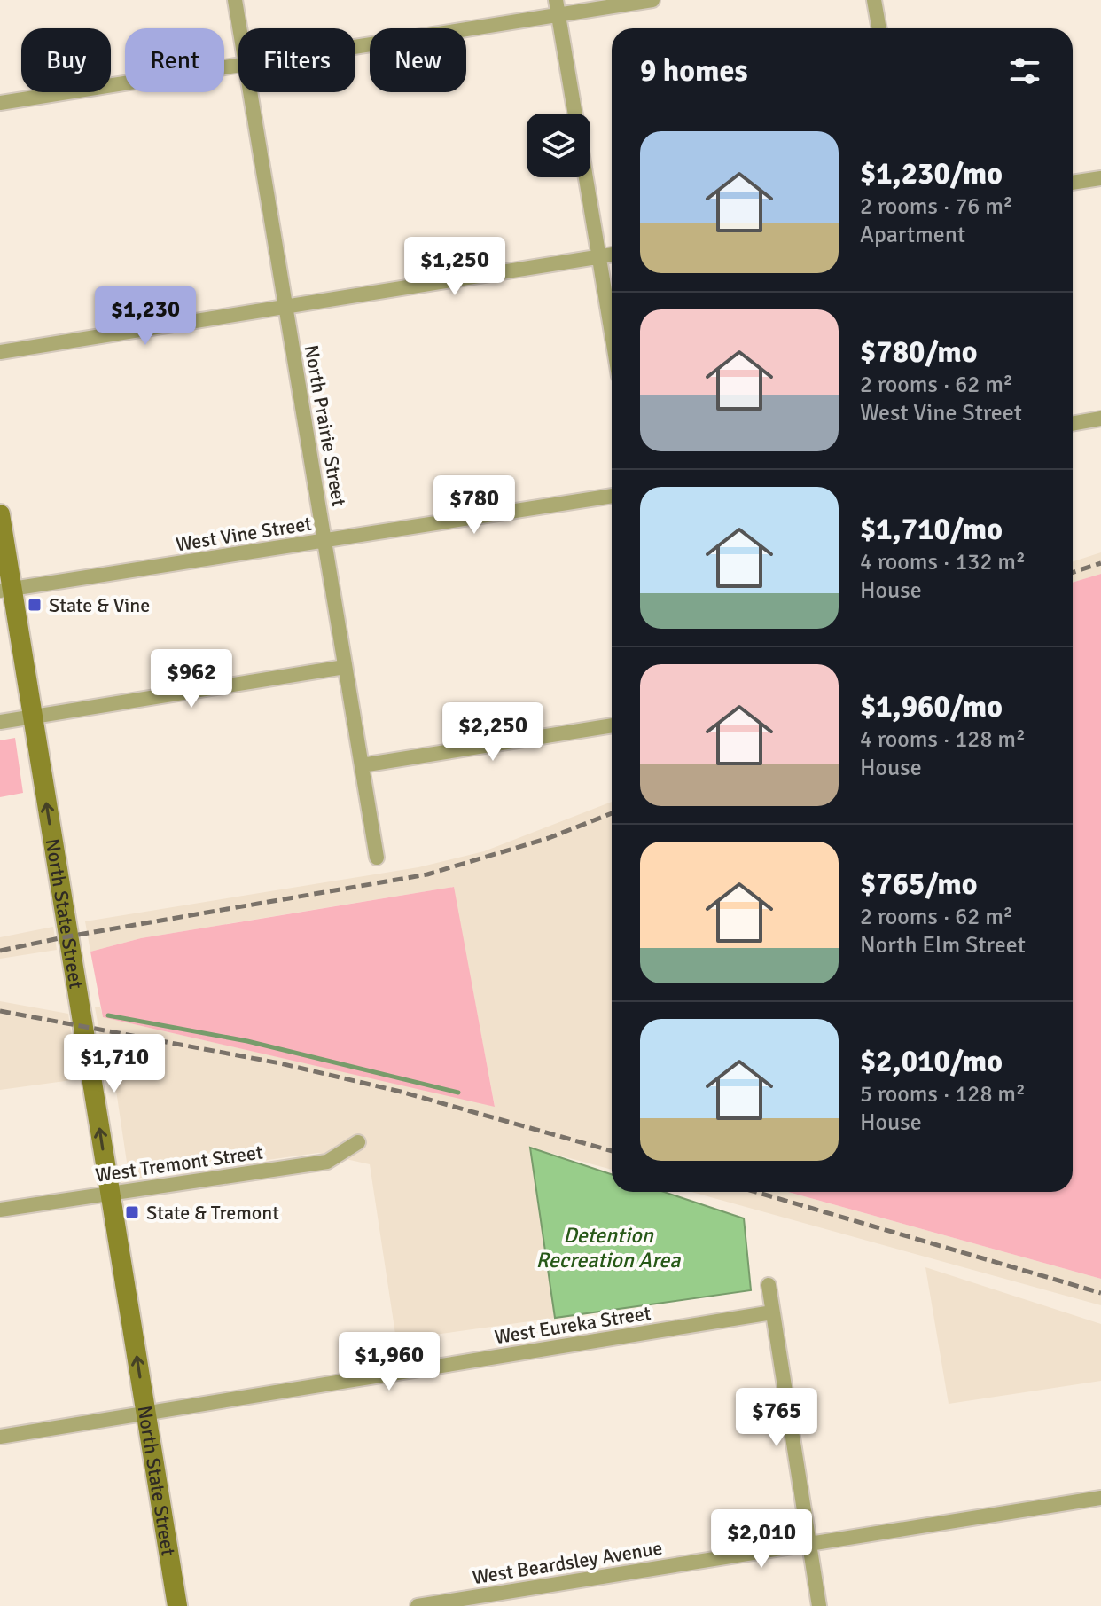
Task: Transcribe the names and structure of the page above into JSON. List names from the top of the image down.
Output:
{
  "streets": {
    "main road": ["North State Street"],
    "street": [
      "North Prairie Street",
      "West Vine Street",
      "West Tremont Street",
      "West Eureka Street",
      "West Beardsley Avenue"
    ]
  },
  "crossings": [
    ["North Prairie Street", "West Vine Street"],
    ["West Vine Street", "North State Street"],
    ["North State Street", "West Tremont Street"],
    ["North State Street", "West Eureka Street"]
  ],
  "one_way": ["North State Street"],
  "water": ["Detention Recreation Area"],
  "places": {
    "transit": ["State & Vine", "State & Tremont"]
  },
  "page": {
    "chip": [
      "Buy",
      "Rent",
      "Filters",
      "New"
    ],
    "heading": "9 homes",
    "list": [
      {
        "name": "$1,230/mo",
        "note": "2 rooms · 76 m² · Apartment"
      },
      {
        "name": "$780/mo",
        "note": "2 rooms · 62 m² · West Vine Street"
      },
      {
        "name": "$1,710/mo",
        "note": "4 rooms · 132 m² · House"
      },
      {
        "name": "$1,960/mo",
        "note": "4 rooms · 128 m² · House"
      },
      {
        "name": "$765/mo",
        "note": "2 rooms · 62 m² · North Elm Street"
      },
      {
        "name": "$2,010/mo",
        "note": "5 rooms · 128 m² · House"
      }
    ],
    "price": [
      "$1,250",
      "$1,230",
      "$780",
      "$962",
      "$2,250",
      "$1,710",
      "$1,960",
      "$765",
      "$2,010"
    ]
  }
}
